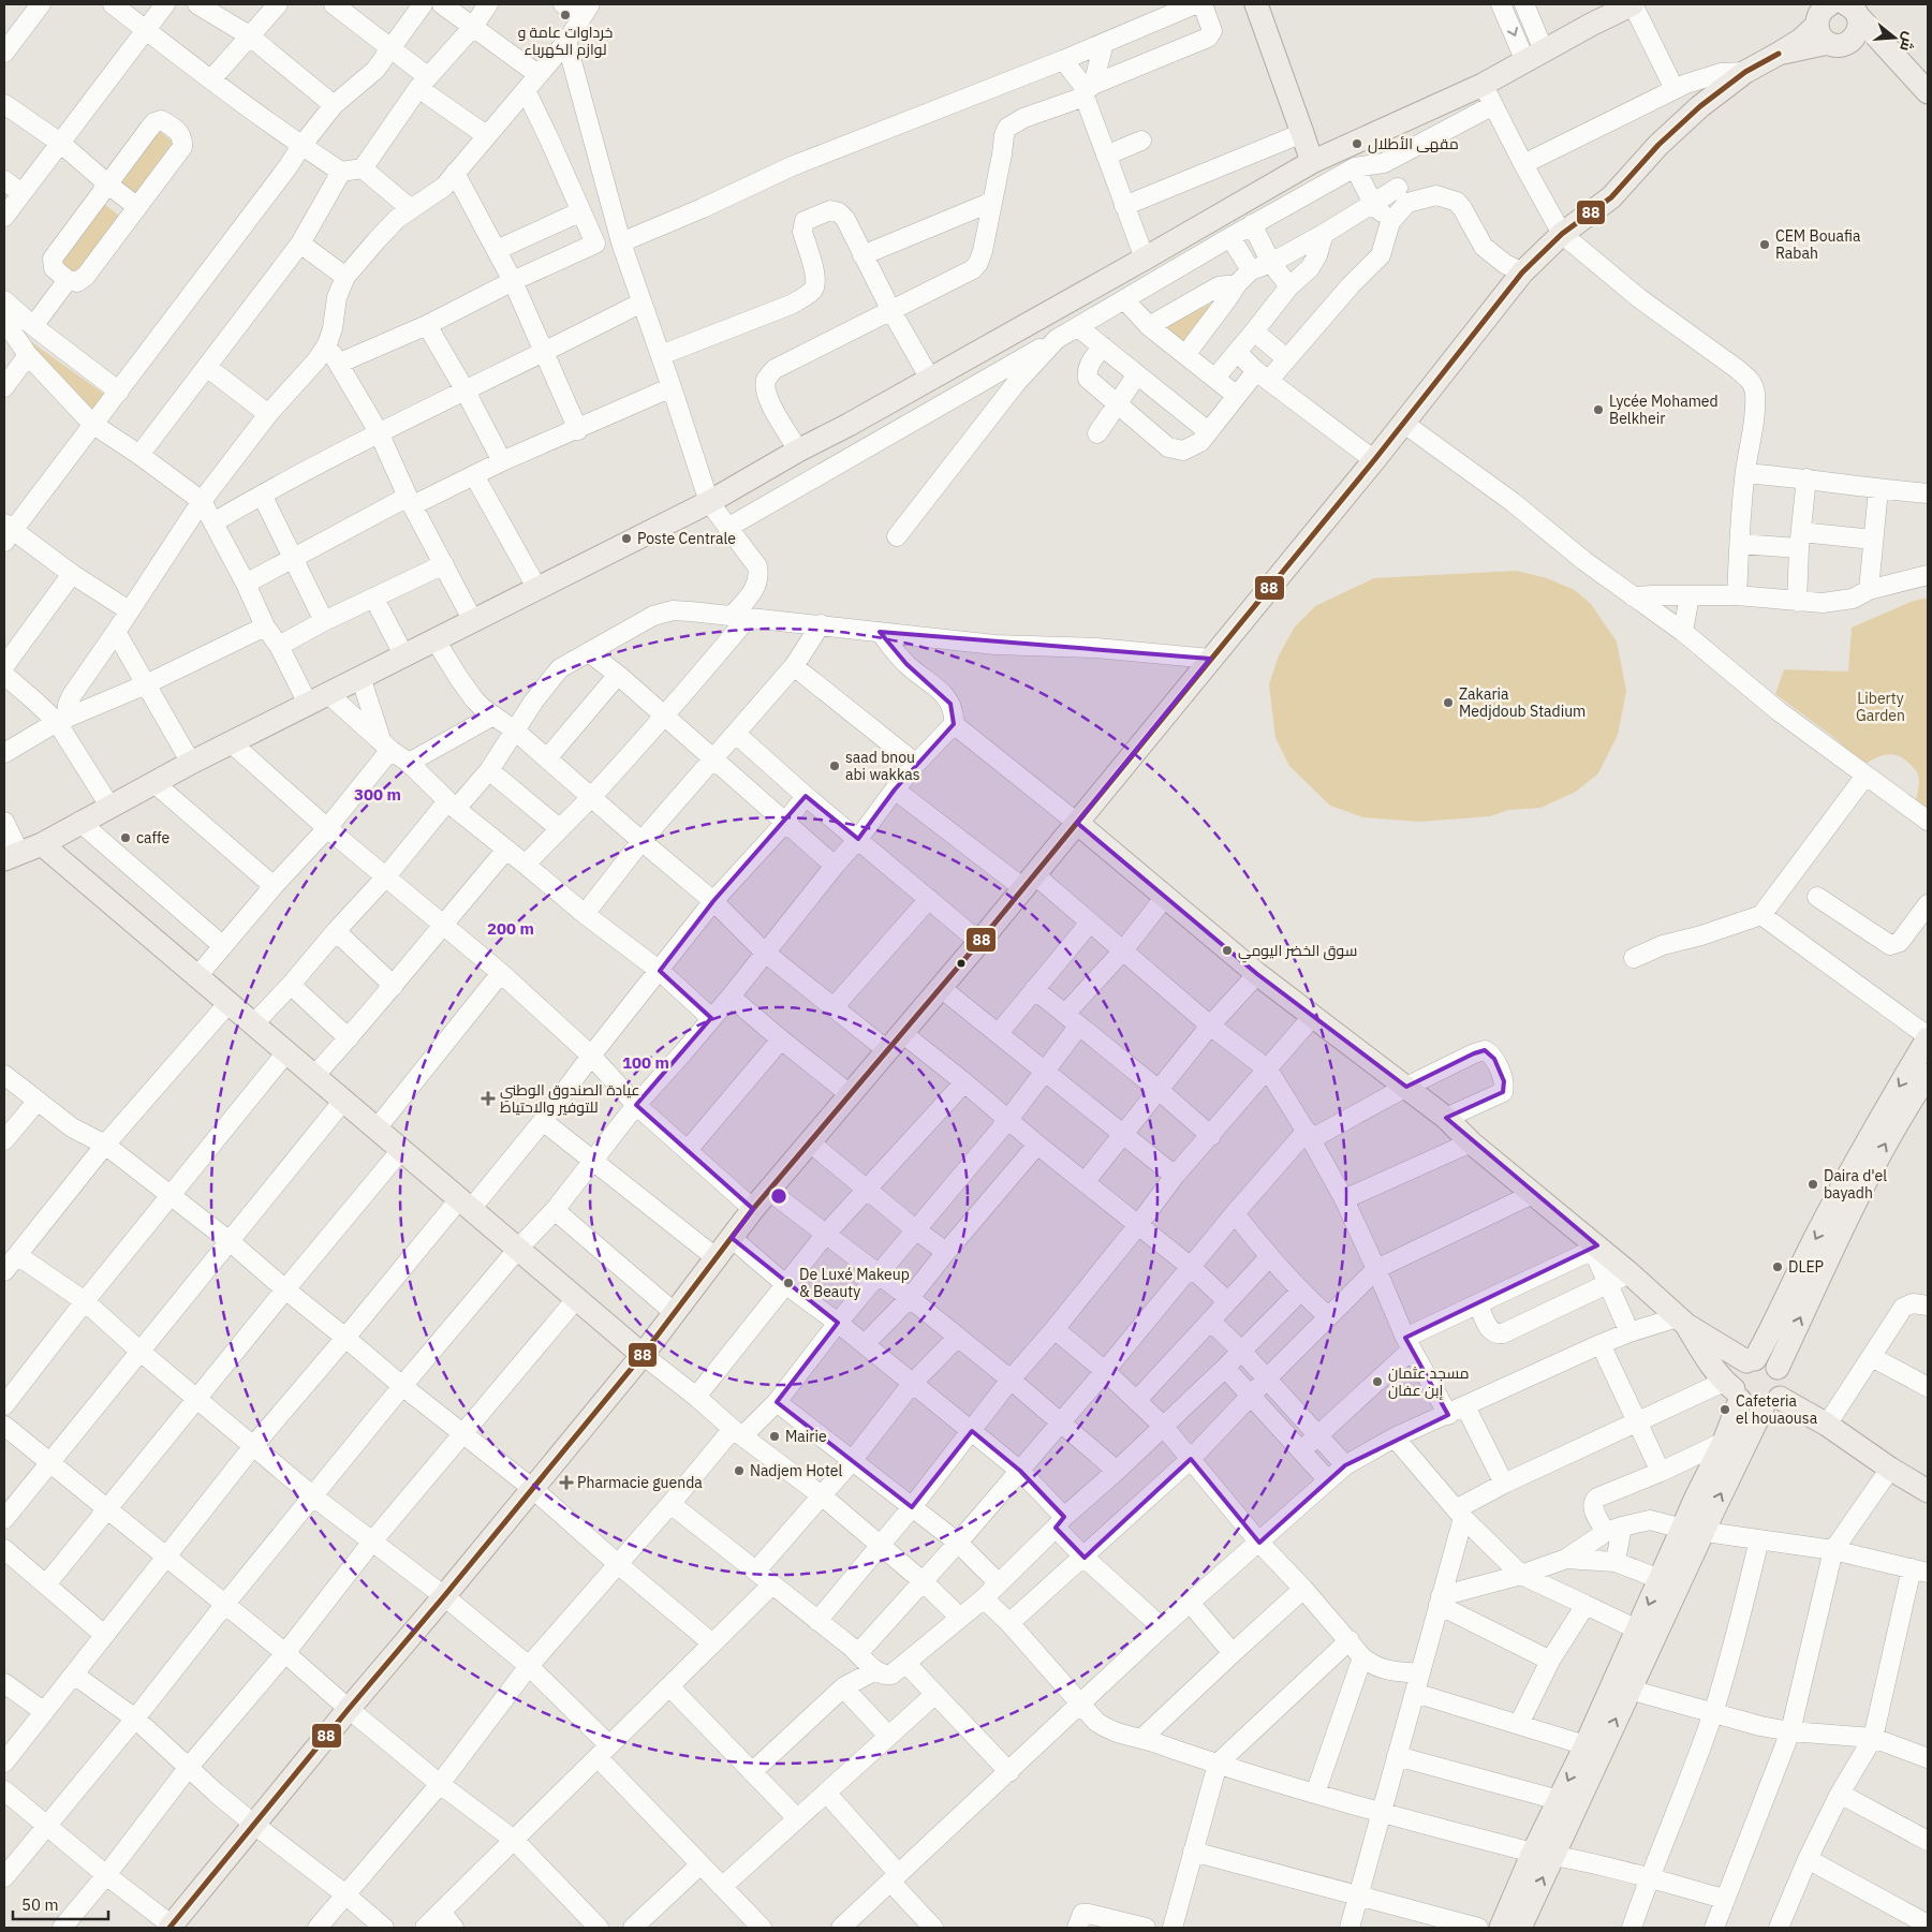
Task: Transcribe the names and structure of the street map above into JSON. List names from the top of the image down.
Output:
{
  "parks": ["Liberty Garden"],
  "places": {
    "other": [
      "خرداوات عامة و لوازم الكهرباء",
      "مقهى الأطلال",
      "CEM Bouafia Rabah",
      "Lycée Mohamed Belkheir",
      "Poste Centrale",
      "Zakaria Medjdoub Stadium",
      "saad bnou abi wakkas",
      "caffe",
      "سوق الخضر اليومي",
      "Daira d'el bayadh",
      "DLEP",
      "De Luxé Makeup & Beauty",
      "مسجد عثمان إبن عفان",
      "Cafeteria el houaousa",
      "Mairie",
      "Nadjem Hotel"
    ],
    "health": ["عيادة الصندوق الوطني للتوفير والاحتياط", "Pharmacie guenda"]
  },
  "lines": ["transit line 88"],
  "scale_bar": "50 m",
  "north": "right",
  "rings": ["300 m", "200 m", "100 m"]
}
